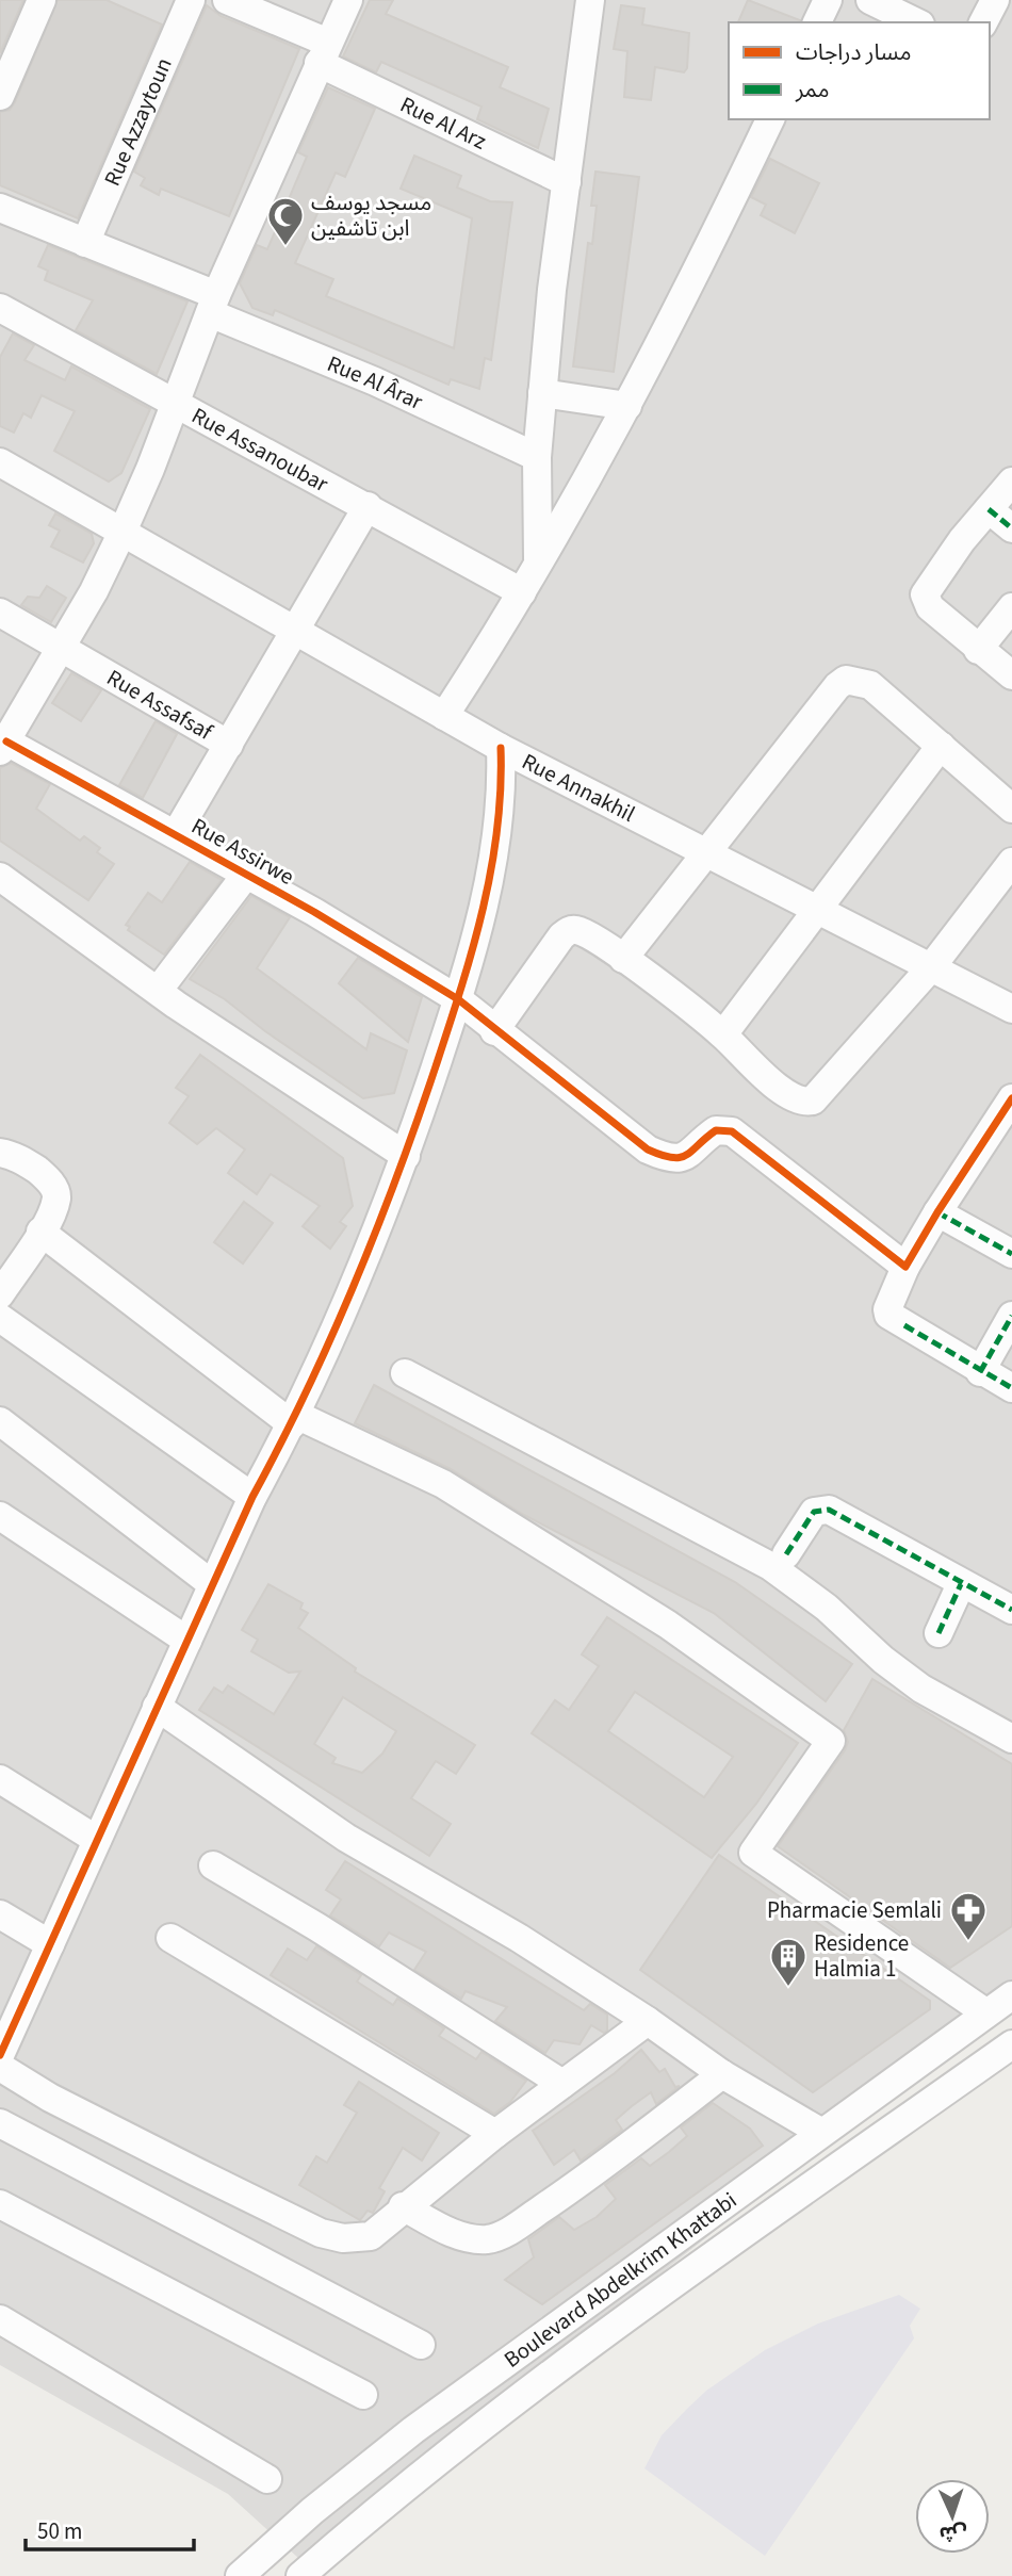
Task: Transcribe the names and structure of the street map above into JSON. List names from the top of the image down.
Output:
{
  "streets": {
    "street": [
      "Rue Azzaytoun",
      "Rue Al Arz",
      "Rue Al Ârar",
      "Rue Assanoubar",
      "Rue Assafsaf",
      "Rue Annakhil",
      "Rue Assirwe",
      "Boulevard Abdelkrim Khattabi"
    ]
  },
  "crossings": [
    ["Rue Azzaytoun", "Rue Al Ârar"],
    ["Rue Assafsaf", "Rue Assirwe"]
  ],
  "places": {
    "mosque": ["مسجد يوسف ابن تاشفين"],
    "pharmacy": ["Pharmacie Semlali"],
    "building": ["Residence Halmia 1"]
  },
  "legend": ["مسار دراجات", "ممر"],
  "scale_bar": "50 m",
  "north": "bottom"
}
